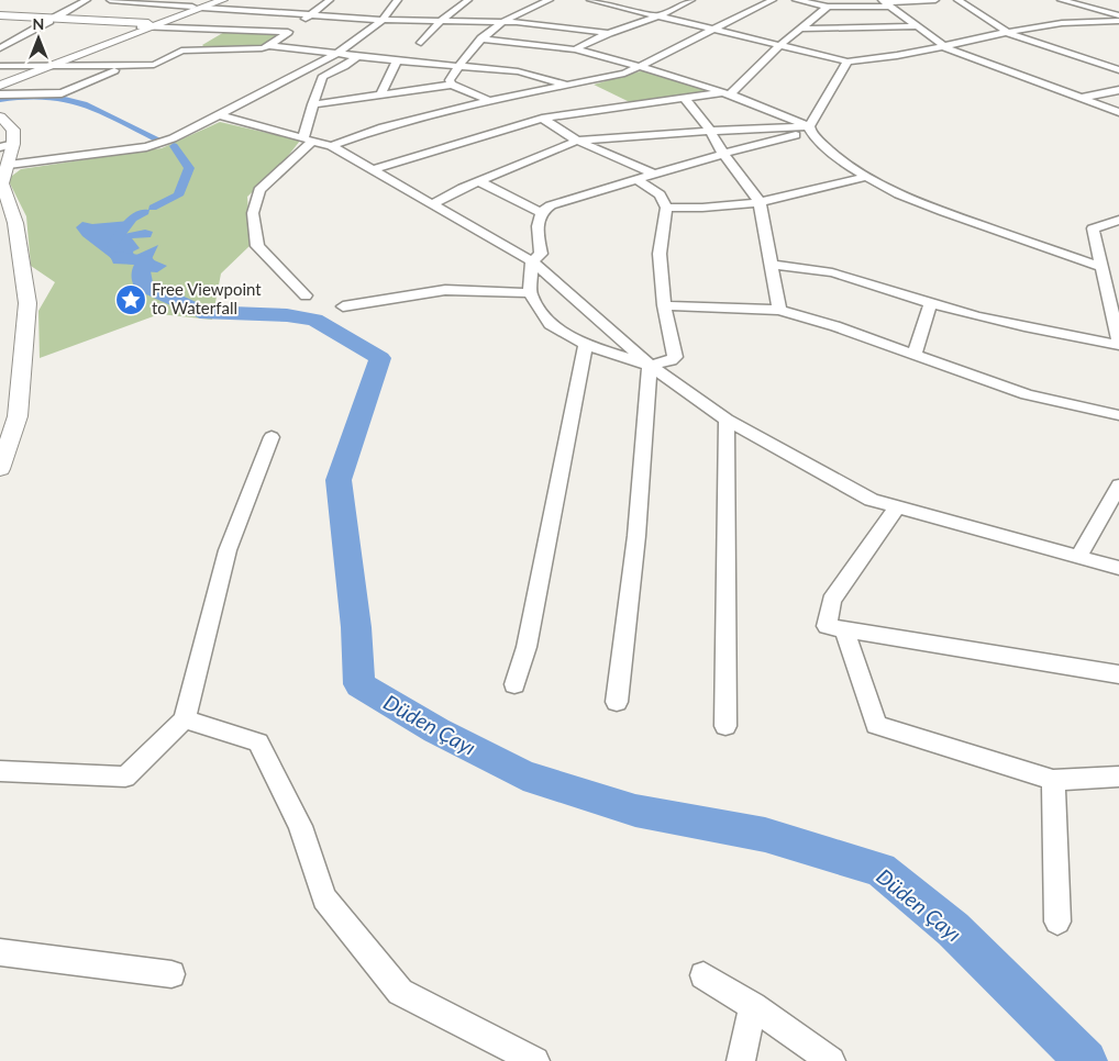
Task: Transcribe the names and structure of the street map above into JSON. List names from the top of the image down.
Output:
{
  "water": ["Düden Çayı"],
  "places": {
    "place": ["Free Viewpoint to Waterfall"]
  },
  "north": "top"
}
